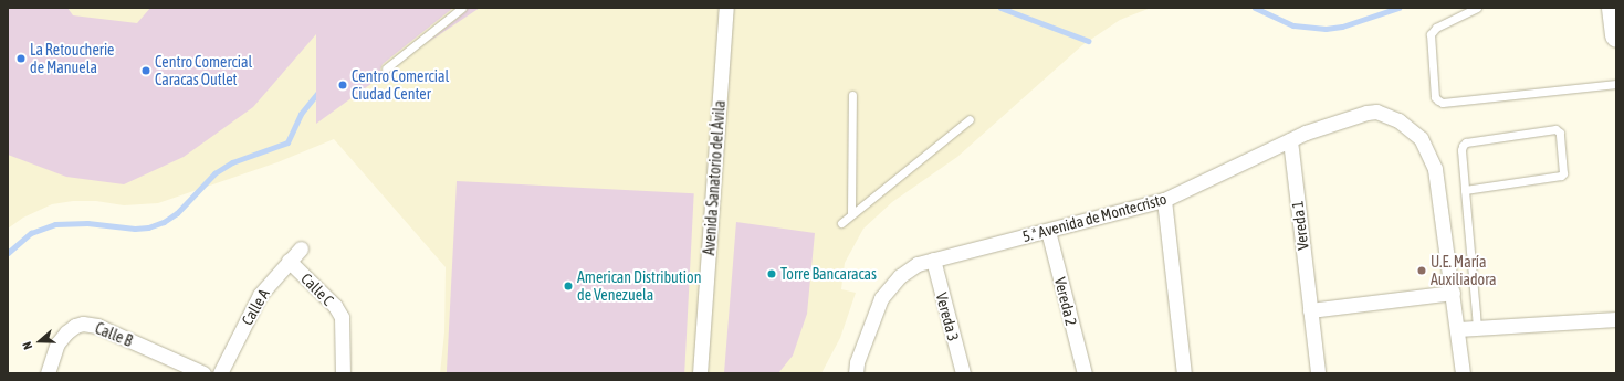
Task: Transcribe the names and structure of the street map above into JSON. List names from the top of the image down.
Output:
{
  "streets": {
    "street": [
      "Avenida Sanatorio del Ávila",
      "5.ª Avenida de Montecristo",
      "Vereda 1",
      "Calle C",
      "Vereda 2",
      "Calle A",
      "Vereda 3",
      "Calle B"
    ]
  },
  "crossings": [
    ["5.ª Avenida de Montecristo", "Vereda 1"],
    ["5.ª Avenida de Montecristo", "Vereda 2"],
    ["5.ª Avenida de Montecristo", "Vereda 3"],
    ["Calle C", "Calle A"]
  ],
  "places": [
    "La Retoucherie de Manuela",
    "Centro Comercial Caracas Outlet",
    "Centro Comercial Ciudad Center",
    "U.E. María Auxiliadora",
    "Torre Bancaracas",
    "American Distribution de Venezuela"
  ],
  "north": "left"
}
